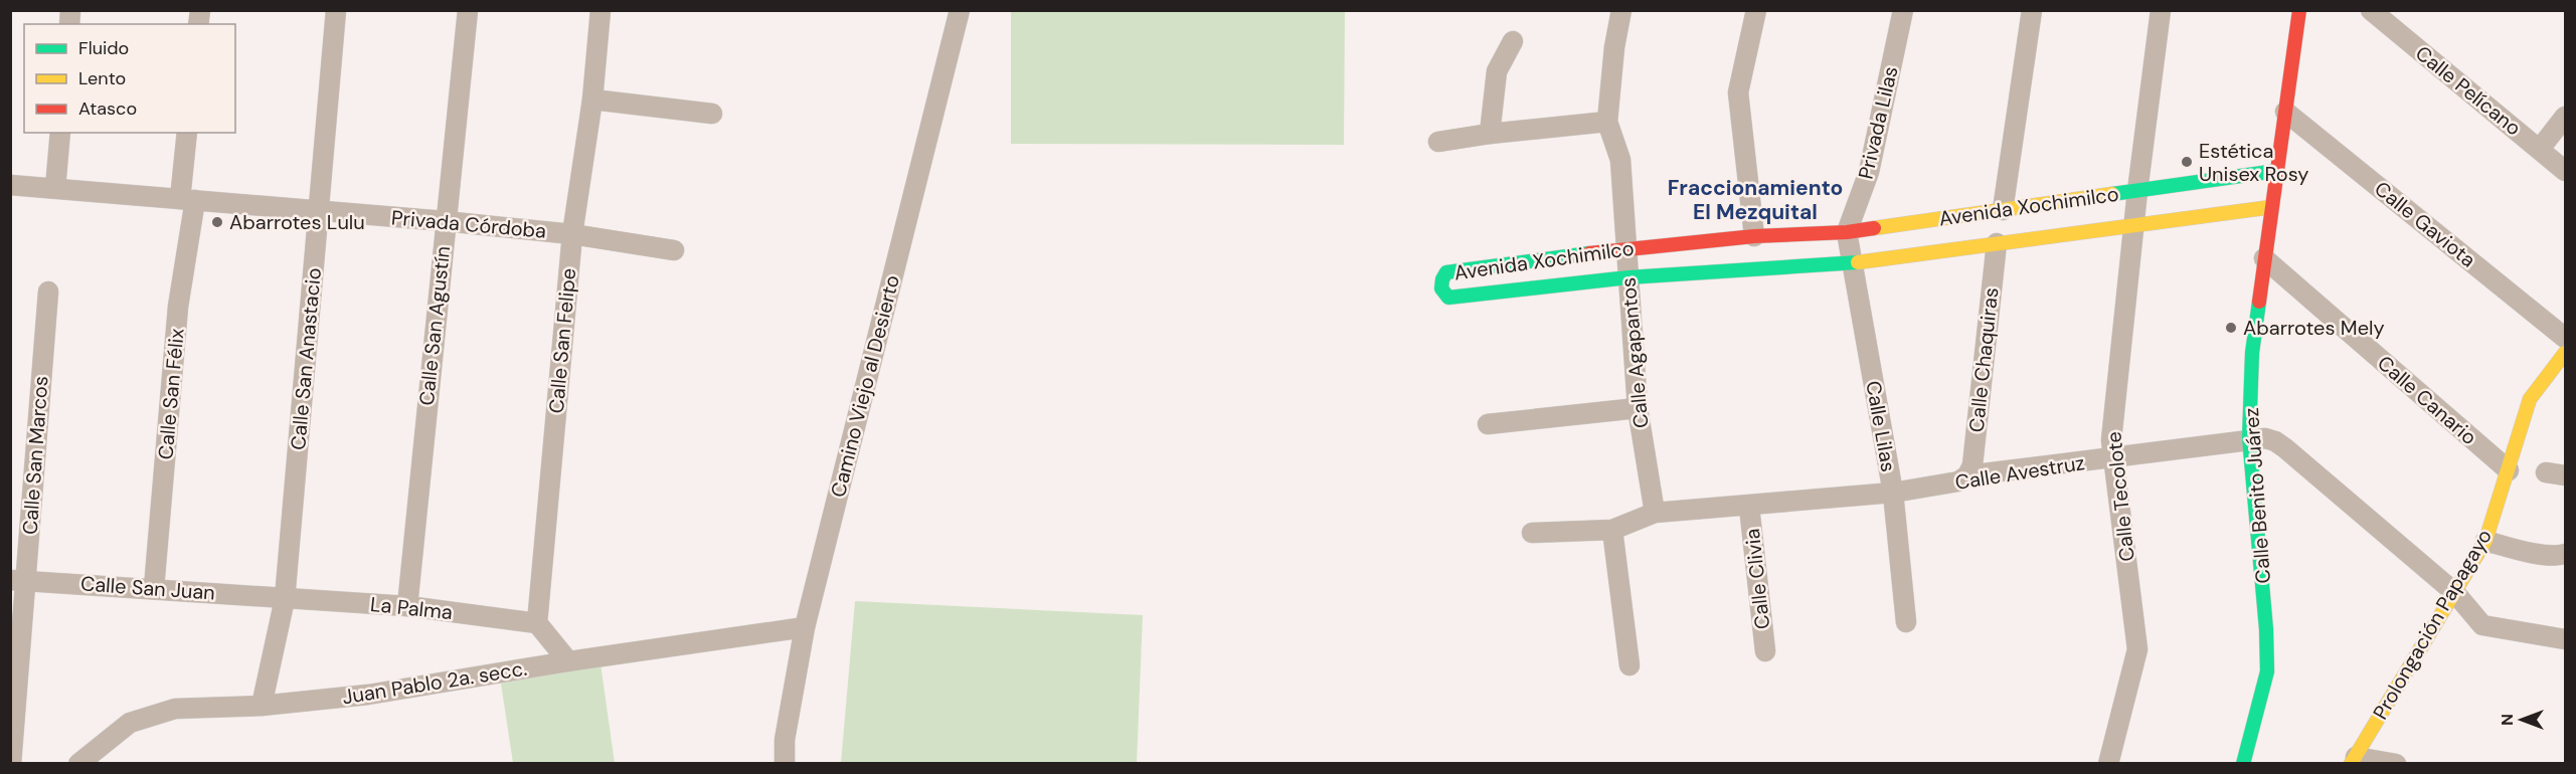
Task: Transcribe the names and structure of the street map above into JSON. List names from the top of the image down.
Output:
{
  "streets": {
    "street": [
      "Calle Pelícano",
      "Privada Lilas",
      "Avenida Xochimilco",
      "Privada Córdoba",
      "Calle Gaviota",
      "Calle San Agustín",
      "Calle San Felipe",
      "Calle Agapantos",
      "Calle San Anastacio",
      "Calle Chaquiras",
      "Camino Viejo al Desierto",
      "Calle San Félix",
      "Calle Canario",
      "Calle Lilas",
      "Calle San Marcos",
      "Calle Avestruz",
      "Calle Benito Juárez",
      "Calle Tecolote",
      "Calle Clivia",
      "Calle San Juan",
      "La Palma",
      "Prolongación Papagayo",
      "Juan Pablo 2a. secc."
    ]
  },
  "crossings": [
    ["Privada Lilas", "Avenida Xochimilco"],
    ["Privada Lilas", "Calle Lilas"],
    ["Avenida Xochimilco", "Calle Agapantos"],
    ["Avenida Xochimilco", "Calle Chaquiras"],
    ["Avenida Xochimilco", "Calle Lilas"],
    ["Avenida Xochimilco", "Calle Benito Juárez"],
    ["Avenida Xochimilco", "Calle Tecolote"],
    ["Privada Córdoba", "Calle San Agustín"],
    ["Privada Córdoba", "Calle San Felipe"],
    ["Privada Córdoba", "Calle San Anastacio"],
    ["Privada Córdoba", "Calle San Félix"],
    ["Calle Gaviota", "Calle Benito Juárez"],
    ["Calle San Agustín", "La Palma"],
    ["Calle San Felipe", "La Palma"],
    ["Calle Agapantos", "Calle Avestruz"],
    ["Calle San Anastacio", "Calle San Juan"],
    ["Calle San Anastacio", "La Palma"],
    ["Calle San Anastacio", "Juan Pablo 2a. secc."],
    ["Calle Chaquiras", "Calle Avestruz"],
    ["Camino Viejo al Desierto", "Juan Pablo 2a. secc."],
    ["Calle San Félix", "Calle San Juan"],
    ["Calle Canario", "Calle Benito Juárez"],
    ["Calle Canario", "Prolongación Papagayo"],
    ["Calle Lilas", "Calle Avestruz"],
    ["Calle San Marcos", "Calle San Juan"],
    ["Calle Avestruz", "Calle Benito Juárez"],
    ["Calle Avestruz", "Calle Tecolote"],
    ["Calle Avestruz", "Calle Clivia"],
    ["Calle Avestruz", "Prolongación Papagayo"],
    ["Calle San Juan", "La Palma"]
  ],
  "districts": ["Fraccionamiento El Mezquital"],
  "places": ["Estética Unisex Rosy", "Abarrotes Lulu", "Abarrotes Mely"],
  "legend": ["Fluido", "Lento", "Atasco"],
  "north": "left"
}
